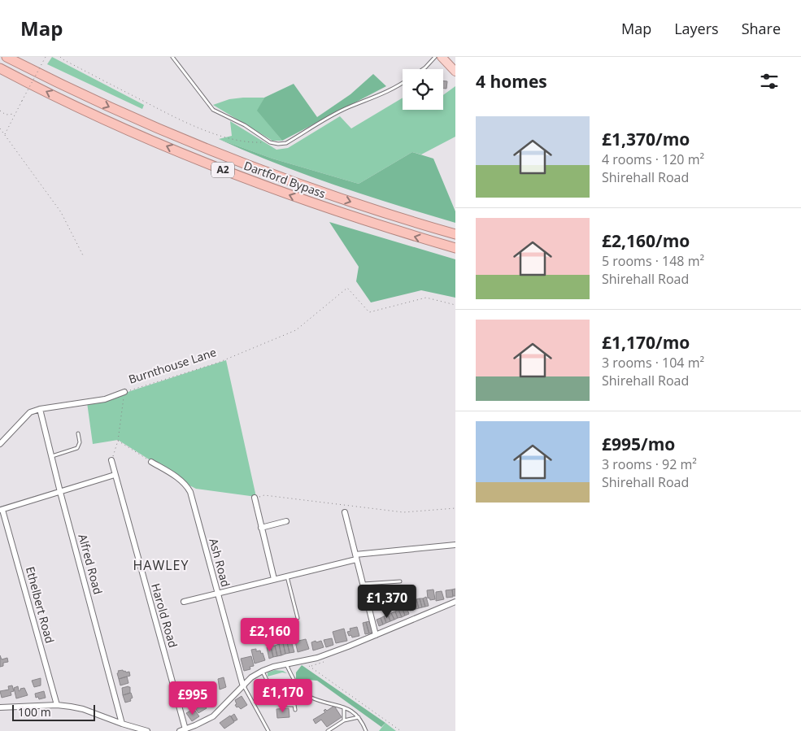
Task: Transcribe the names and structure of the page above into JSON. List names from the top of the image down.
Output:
{
  "streets": {
    "highway": ["A2", "Dartford Bypass"],
    "street": [
      "Burnthouse Lane",
      "Ash Road",
      "Alfred Road",
      "Ethelbert Road",
      "Harold Road"
    ]
  },
  "crossings": [
    ["Burnthouse Lane", "Alfred Road"]
  ],
  "districts": ["HAWLEY"],
  "scale_bar": "100 m",
  "page": {
    "header": "Map",
    "nav": ["Map", "Layers", "Share"],
    "heading": "4 homes",
    "list": [
      {
        "name": "£1,370/mo",
        "note": "4 rooms · 120 m² · Shirehall Road"
      },
      {
        "name": "£2,160/mo",
        "note": "5 rooms · 148 m² · Shirehall Road"
      },
      {
        "name": "£1,170/mo",
        "note": "3 rooms · 104 m² · Shirehall Road"
      },
      {
        "name": "£995/mo",
        "note": "3 rooms · 92 m² · Shirehall Road"
      }
    ],
    "price": [
      "£1,370",
      "£2,160",
      "£1,170",
      "£995"
    ],
    "scale": "100 m"
  }
}
